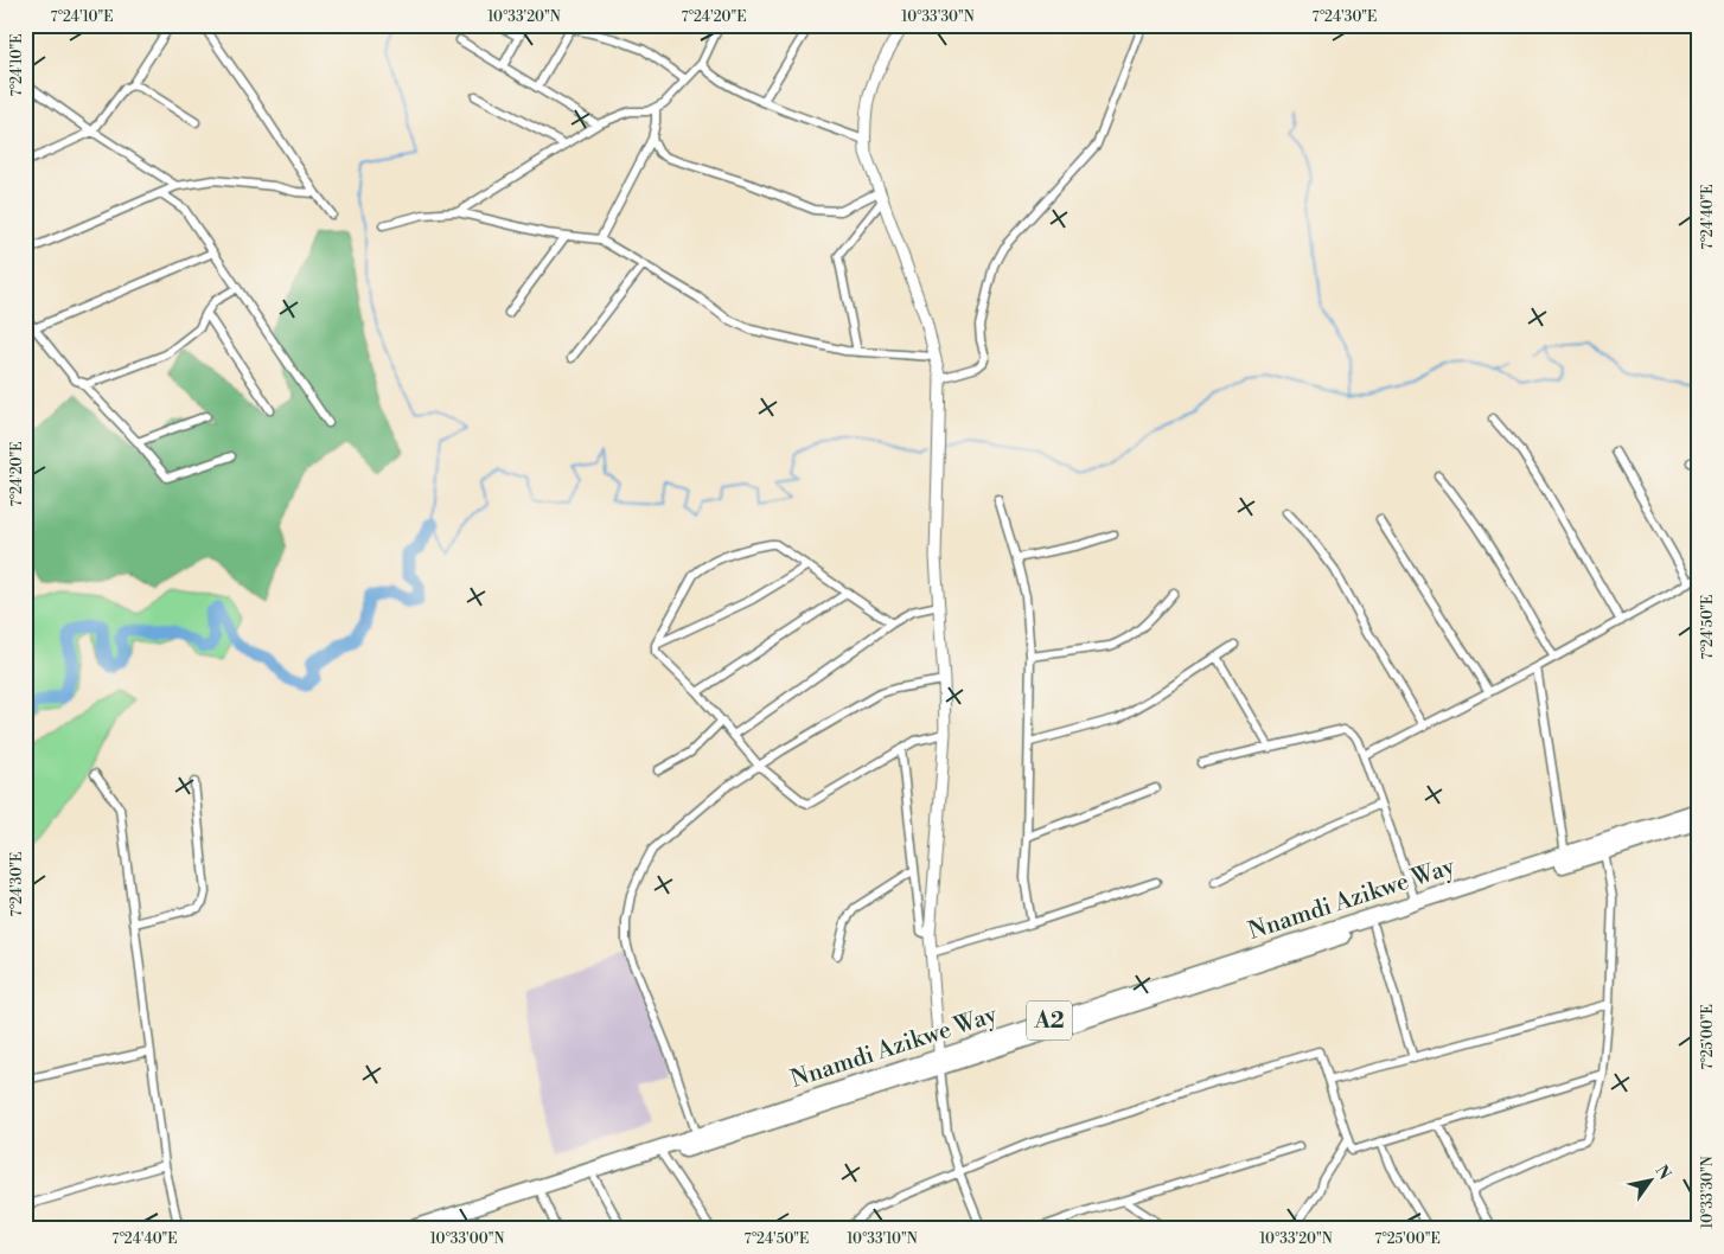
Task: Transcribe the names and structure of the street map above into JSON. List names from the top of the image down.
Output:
{
  "streets": {
    "highway": ["Nnamdi Azikwe Way", "A2"]
  },
  "north": "top right",
  "coordinates": [
    "7°24'10\"E",
    "10°33'20\"N",
    "7°24'20\"E",
    "10°33'30\"N",
    "7°24'30\"E",
    "7°24'40\"E",
    "7°24'50\"E",
    "7°25'00\"E",
    "10°33'00\"N",
    "10°33'10\"N"
  ]
}
